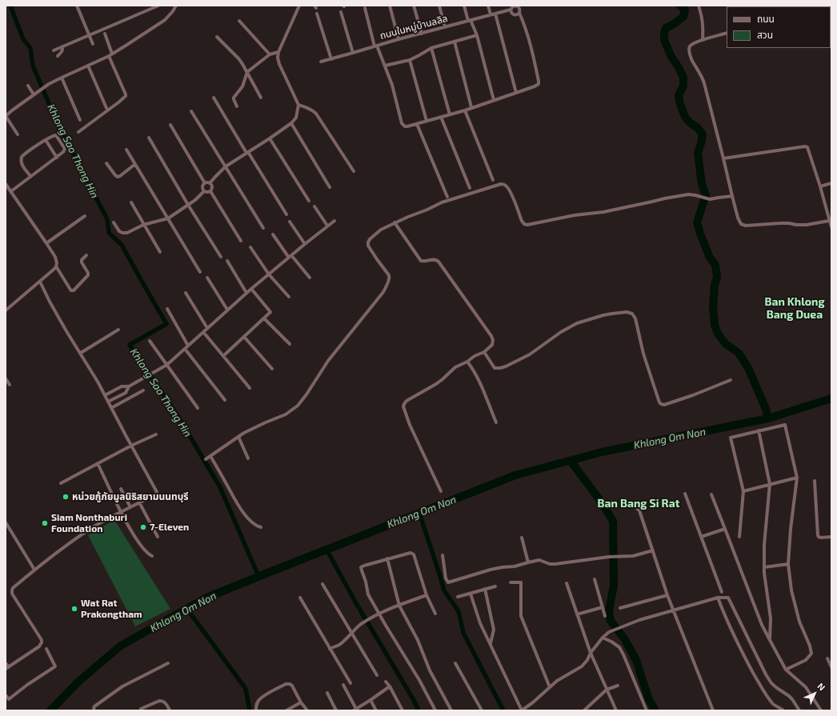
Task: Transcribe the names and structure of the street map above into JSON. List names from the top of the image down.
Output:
{
  "streets": {
    "street": ["ถนนในหมู่บ้านลลิล"]
  },
  "districts": ["Ban Khlong Bang Duea", "Ban Bang Si Rat"],
  "water": ["Khlong Sao Thong Hin", "Khlong Om Non"],
  "places": [
    "หน่วยกู้ภัยมูลนิธิสยามนนทบุรี",
    "Siam Nonthaburi Foundation",
    "7-Eleven",
    "Wat Rat Prakongtham"
  ],
  "legend": ["ถนน", "สวน"],
  "north": "top right"
}
